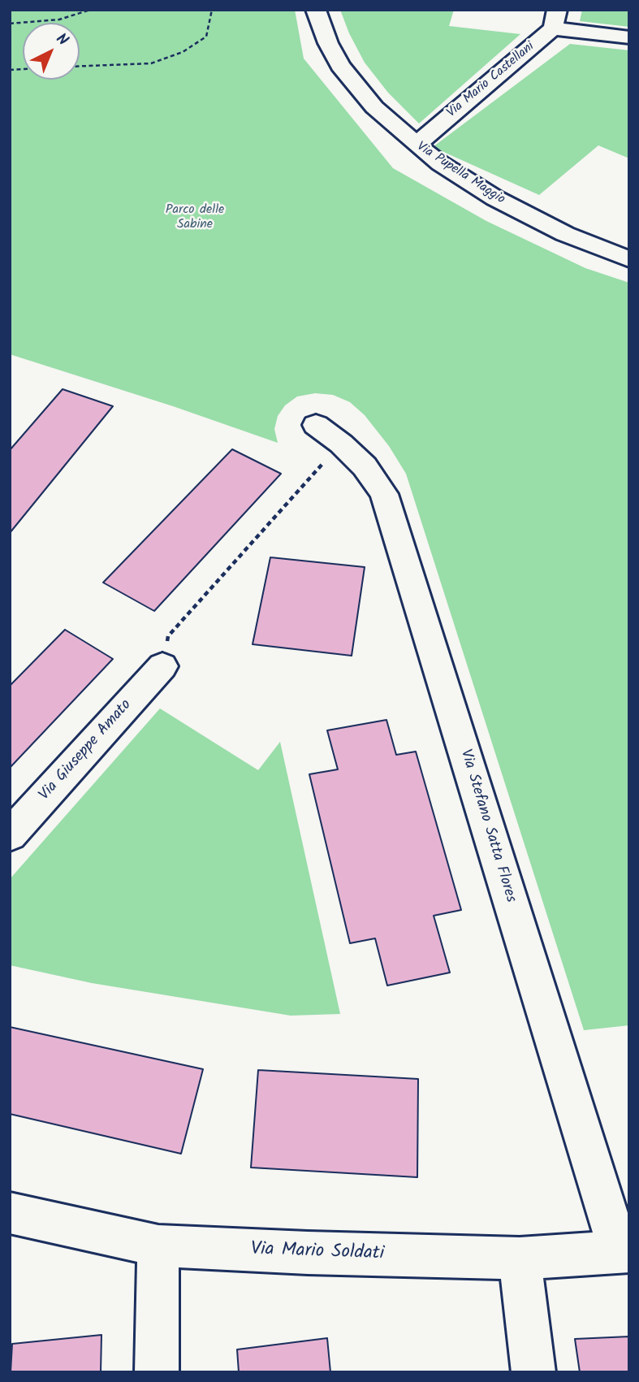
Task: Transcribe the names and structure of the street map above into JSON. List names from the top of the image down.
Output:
{
  "streets": {
    "street": [
      "Via Mario Castellani",
      "Via Pupella Maggio",
      "Via Giuseppe Amato",
      "Via Stefano Satta Flores",
      "Via Mario Soldati"
    ]
  },
  "crossings": [
    ["Via Mario Castellani", "Via Pupella Maggio"],
    ["Via Stefano Satta Flores", "Via Mario Soldati"]
  ],
  "parks": ["Parco delle Sabine"],
  "north": "top right"
}
